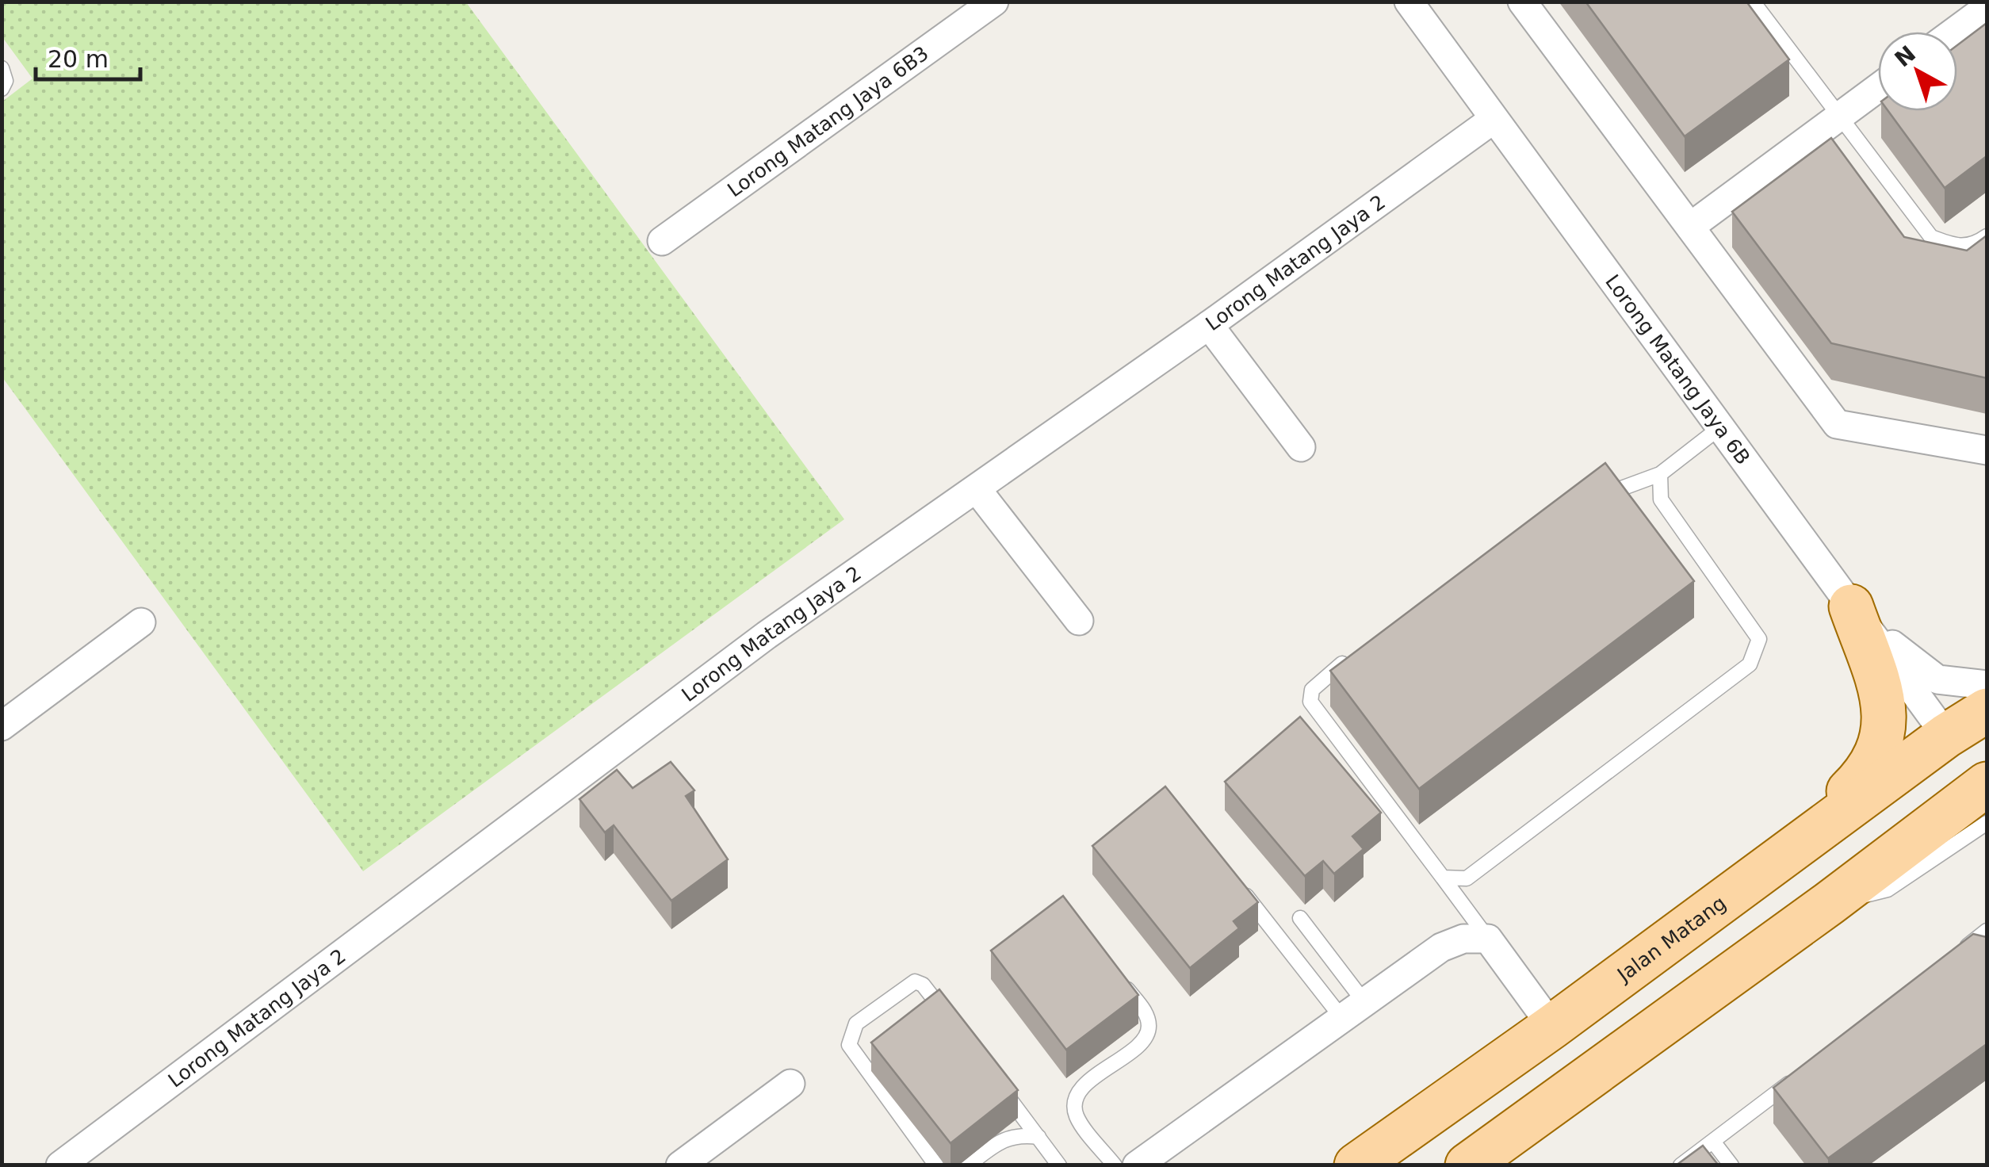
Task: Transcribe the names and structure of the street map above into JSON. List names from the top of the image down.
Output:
{
  "streets": {
    "main road": ["Jalan Matang"],
    "street": ["Lorong Matang Jaya 6B3", "Lorong Matang Jaya 2", "Lorong Matang Jaya 6B"]
  },
  "crossings": [
    ["Lorong Matang Jaya 2", "Lorong Matang Jaya 6B"],
    ["Lorong Matang Jaya 6B", "Jalan Matang"]
  ],
  "scale_bar": "20 m",
  "north": "top left"
}
